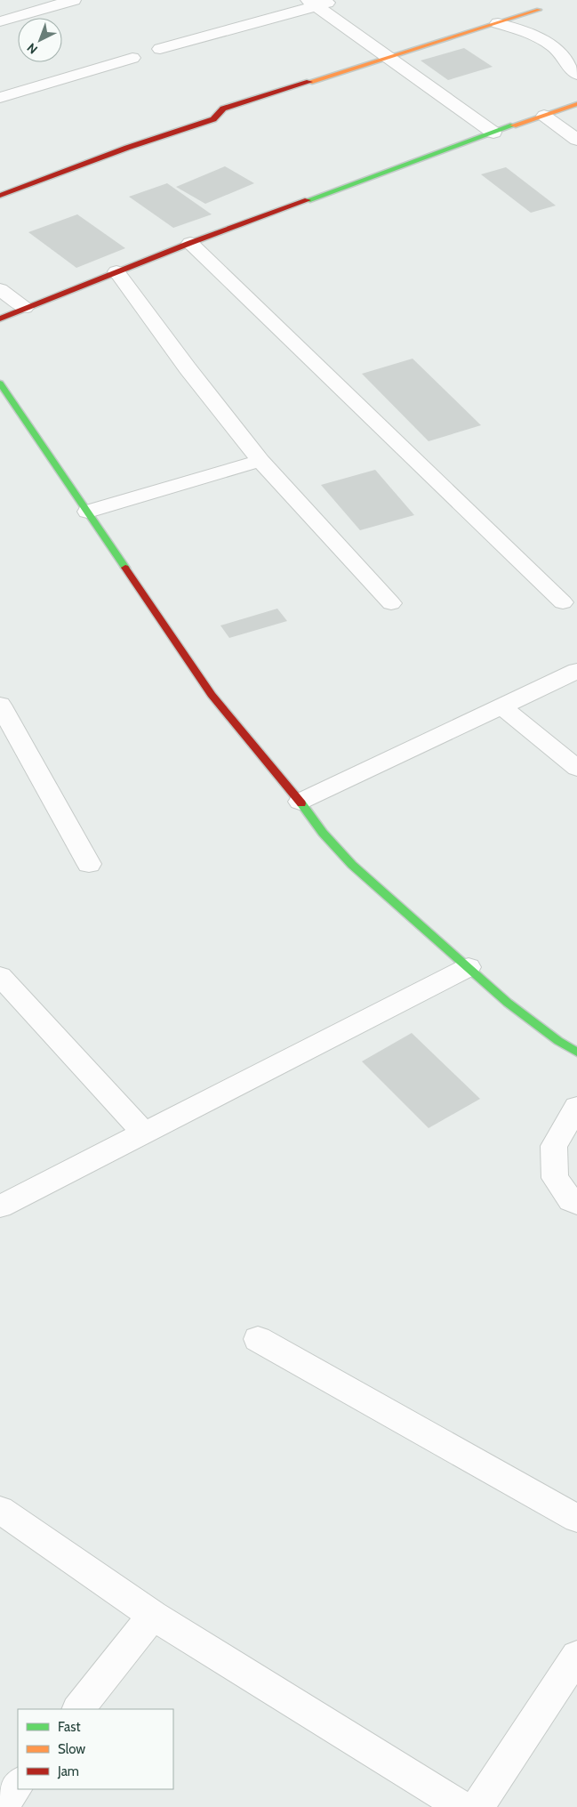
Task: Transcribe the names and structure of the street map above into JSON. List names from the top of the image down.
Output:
{
  "legend": ["Fast", "Slow", "Jam"],
  "north": "bottom left"
}
